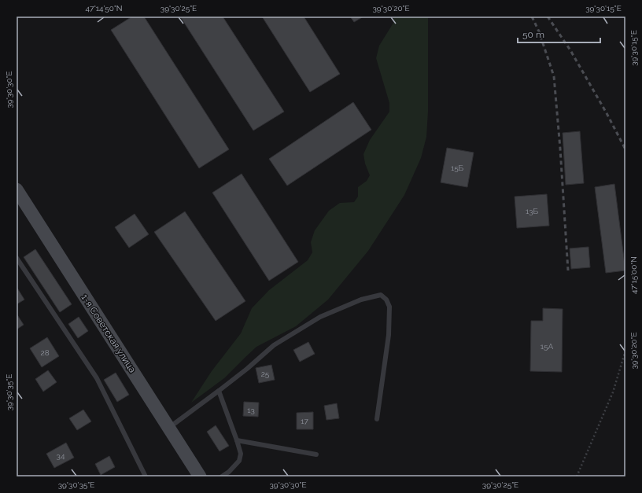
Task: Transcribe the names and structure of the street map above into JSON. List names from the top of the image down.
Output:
{
  "streets": {
    "street": ["1-я Советская улица"]
  },
  "house_numbers": [
    "15Б",
    "13Б",
    "15А",
    "28",
    "25",
    "13",
    "17",
    "34"
  ],
  "scale_bar": "50 m",
  "coordinates": [
    "47°14'50\"N",
    "39°30'25\"E",
    "39°30'20\"E",
    "39°30'15\"E",
    "39°30'30\"E",
    "47°15'00\"N",
    "39°30'35\"E"
  ]
}
